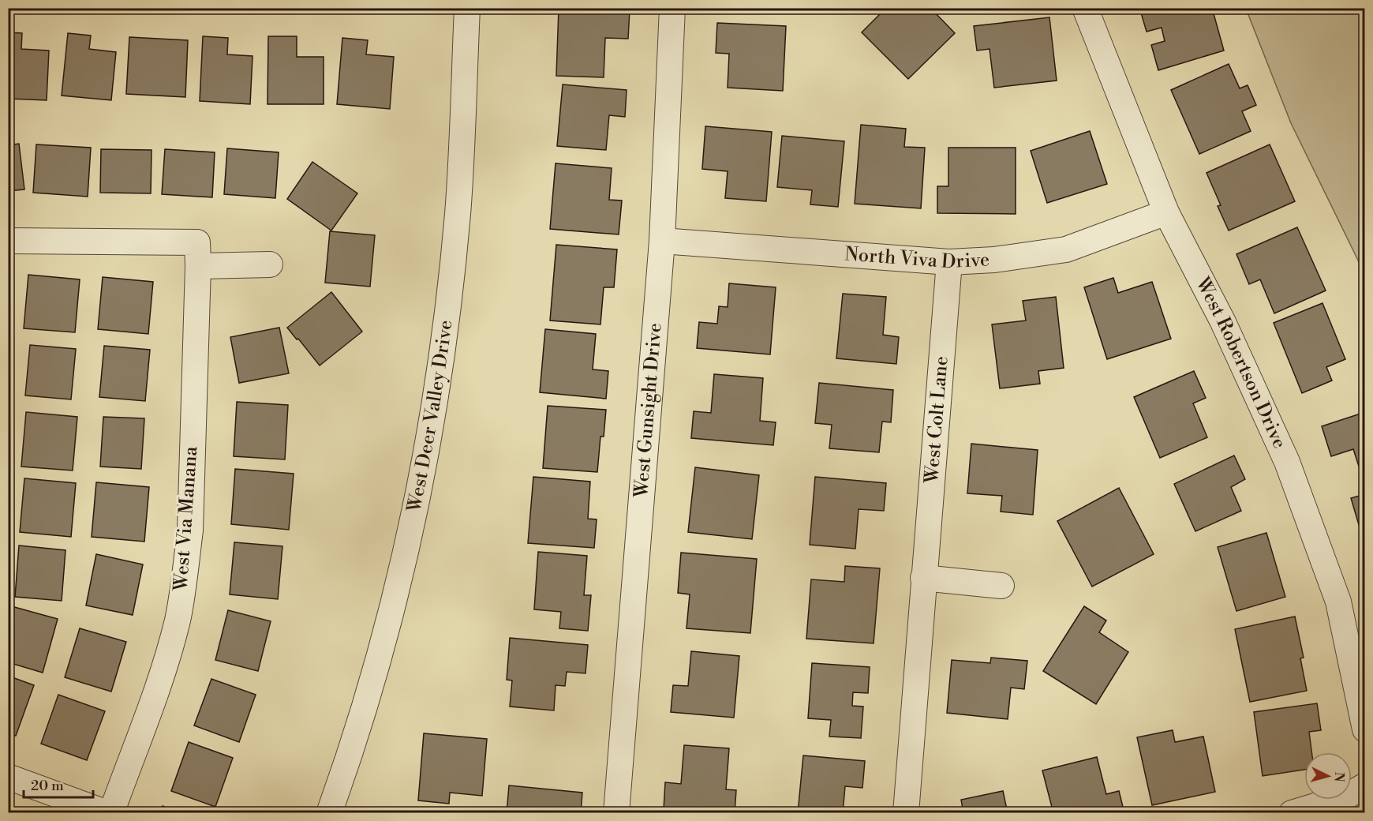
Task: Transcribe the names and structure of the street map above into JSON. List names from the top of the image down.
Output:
{
  "streets": {
    "street": [
      "North Viva Drive",
      "West Robertson Drive",
      "West Gunsight Drive",
      "West Deer Valley Drive",
      "West Colt Lane",
      "West Via Manana"
    ]
  },
  "crossings": [
    ["North Viva Drive", "West Robertson Drive"],
    ["North Viva Drive", "West Gunsight Drive"],
    ["North Viva Drive", "West Colt Lane"]
  ],
  "scale_bar": "20 m",
  "north": "right"
}
